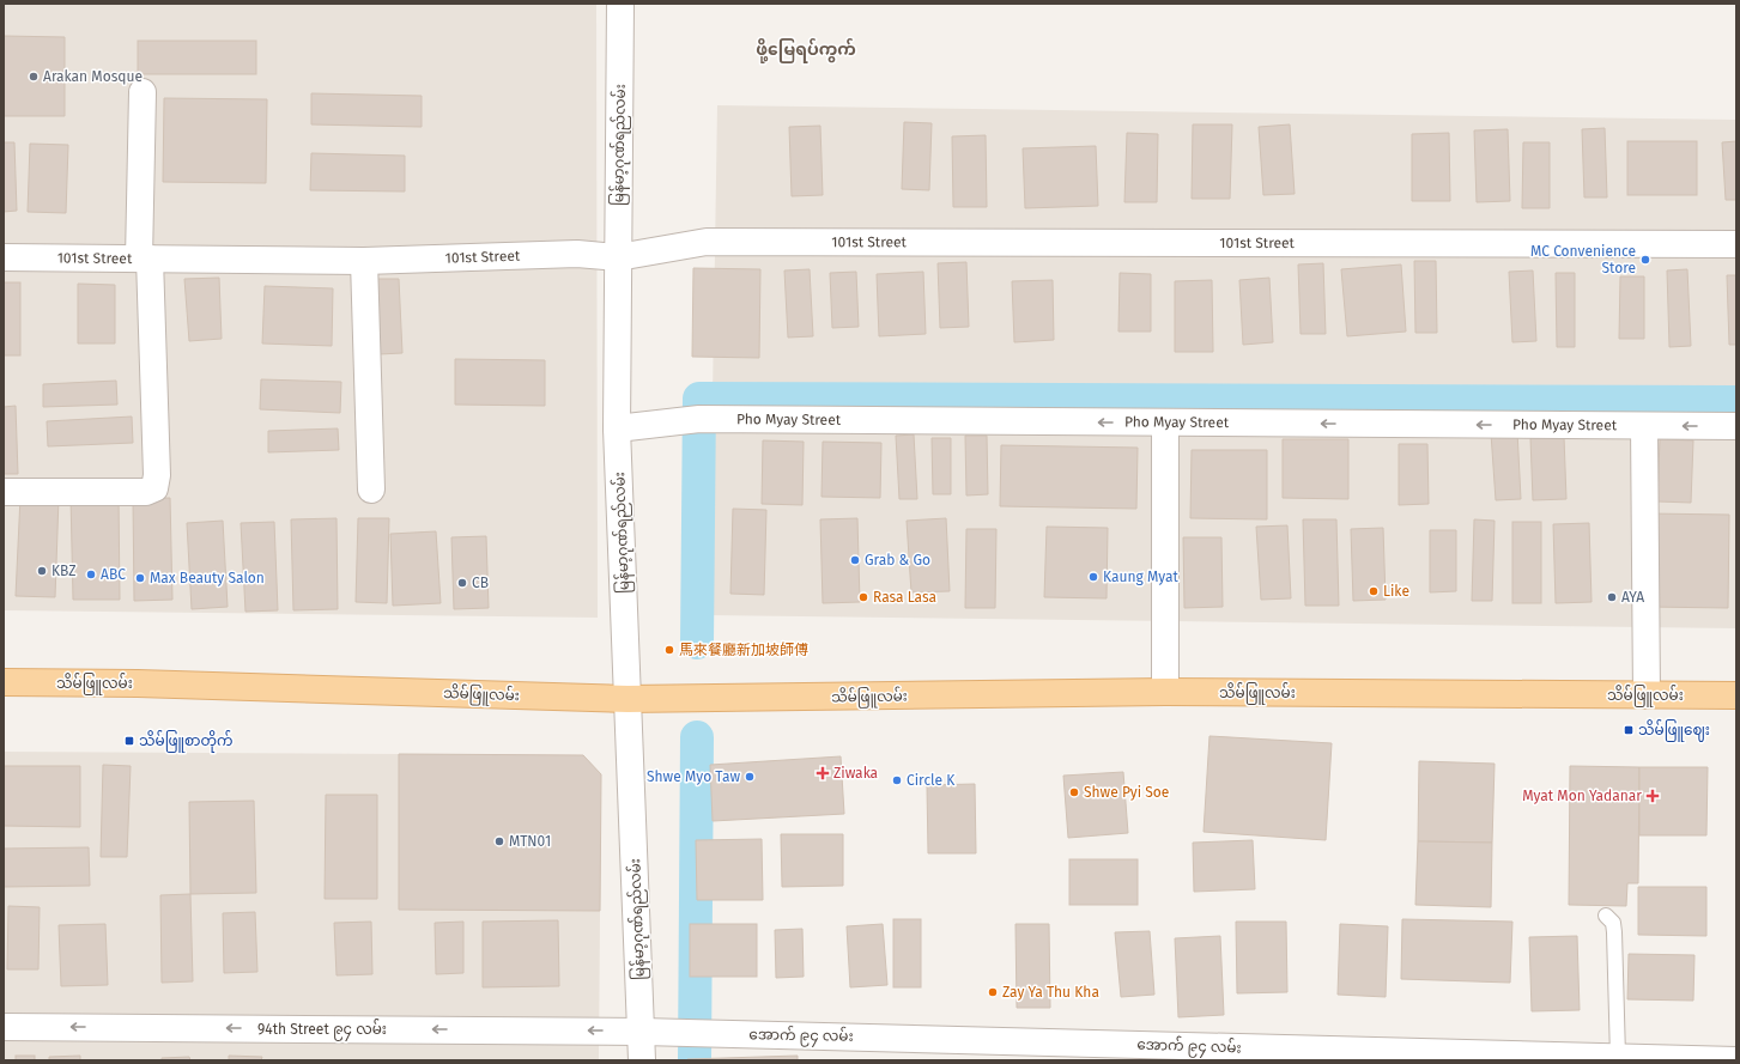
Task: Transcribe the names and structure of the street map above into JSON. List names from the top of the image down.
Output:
{
  "streets": {
    "main road": ["သိမ်ဖြူလမ်း"],
    "street": [
      "မြန်မာ့ဂုဏ်ရည်လမ်း",
      "101st Street",
      "Pho Myay Street",
      "94th Street ၉၄ လမ်း",
      "အောက် ၉၄ လမ်း"
    ]
  },
  "crossings": [
    ["မြန်မာ့ဂုဏ်ရည်လမ်း", "101st Street"],
    ["မြန်မာ့ဂုဏ်ရည်လမ်း", "Pho Myay Street"],
    ["မြန်မာ့ဂုဏ်ရည်လမ်း", "သိမ်ဖြူလမ်း"],
    ["မြန်မာ့ဂုဏ်ရည်လမ်း", "94th Street ၉၄ လမ်း"],
    ["မြန်မာ့ဂုဏ်ရည်လမ်း", "အောက် ၉၄ လမ်း"],
    ["94th Street ၉၄ လမ်း", "အောက် ၉၄ လမ်း"]
  ],
  "one_way": ["Pho Myay Street", "94th Street ၉၄ လမ်း"],
  "districts": ["ဖို့မြေရပ်ကွက်"],
  "places": {
    "other": [
      "Arakan Mosque",
      "MC Convenience Store",
      "Grab & Go",
      "KBZ",
      "ABC",
      "Kaung Myat",
      "Max Beauty Salon",
      "CB",
      "Like",
      "Rasa Lasa",
      "AYA",
      "馬來餐廳新加坡師傅",
      "Shwe Myo Taw",
      "Circle K",
      "Shwe Pyi Soe",
      "MTN01",
      "Zay Ya Thu Kha"
    ],
    "transit": ["သိမ်ဖြူဈေး", "သိမ်ဖြူစာတိုက်"],
    "health": ["Ziwaka", "Myat Mon Yadanar"]
  }
}
